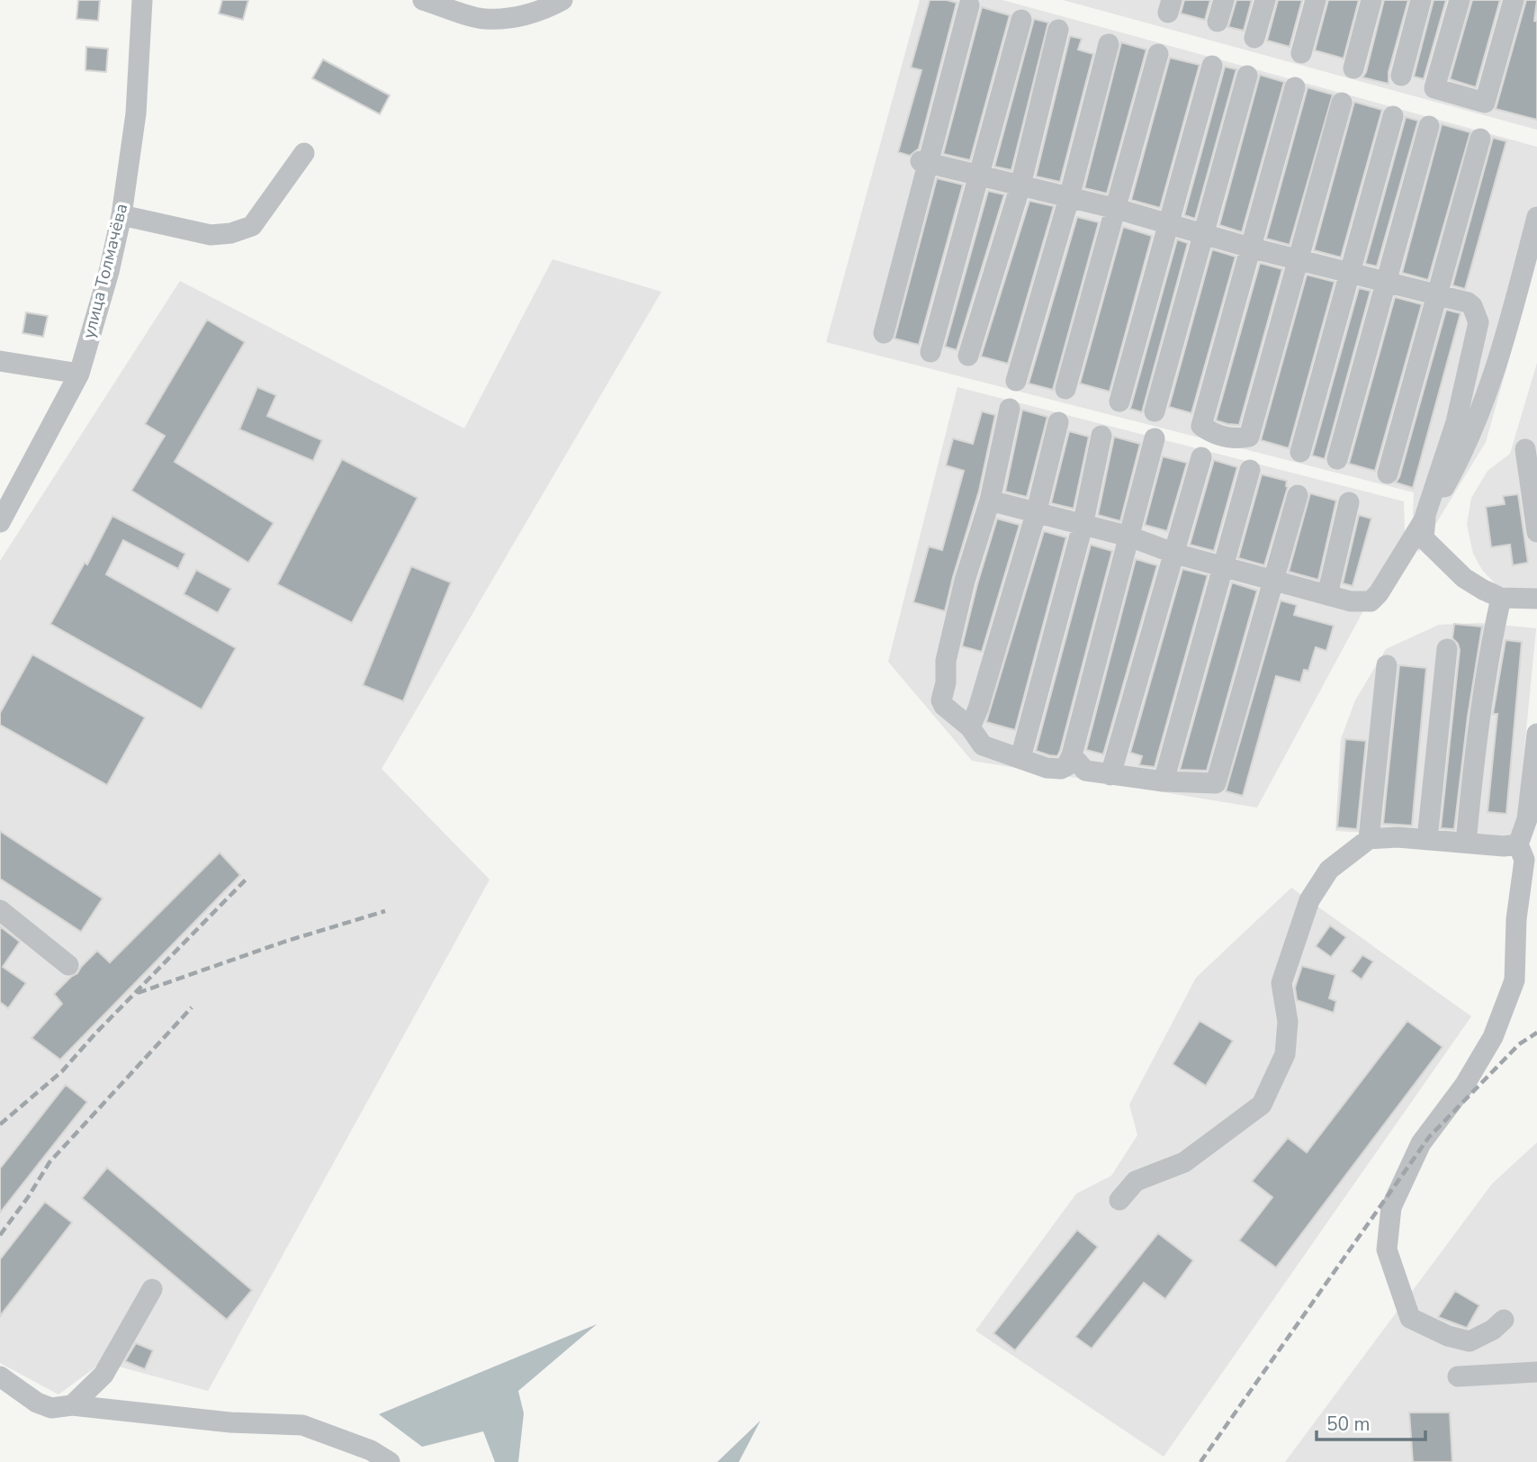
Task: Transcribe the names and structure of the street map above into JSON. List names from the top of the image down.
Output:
{
  "streets": {
    "street": ["улица Толмачёва"]
  },
  "scale_bar": "50 m"
}
